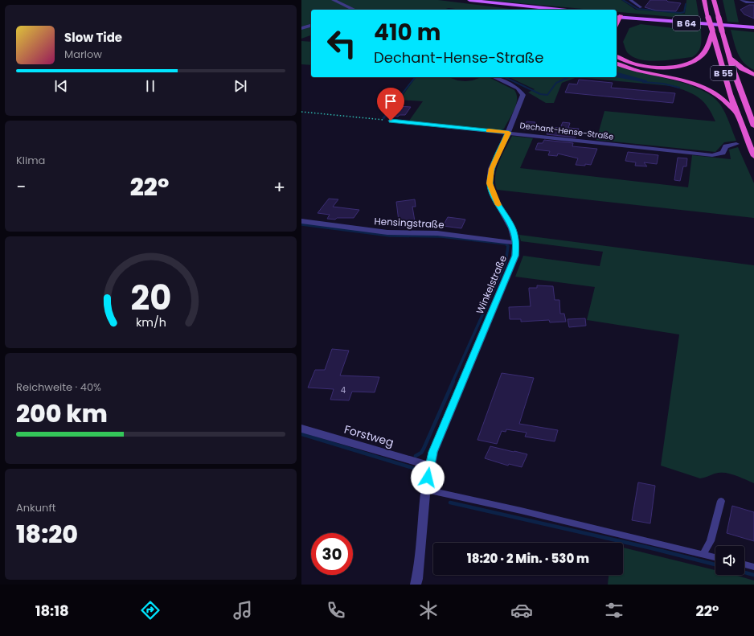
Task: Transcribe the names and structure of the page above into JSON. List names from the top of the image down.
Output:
{
  "streets": {
    "highway": ["B 55"],
    "main road": ["B 64"],
    "street": [
      "Dechant-Hense-Straße",
      "Hensingstraße",
      "Winkelstraße",
      "Forstweg"
    ]
  },
  "crossings": [
    ["Dechant-Hense-Straße", "Winkelstraße"],
    ["Hensingstraße", "Winkelstraße"],
    ["Winkelstraße", "Forstweg"]
  ],
  "house_numbers": ["4"],
  "page": {
    "turn": ["410 m", "Dechant-Hense-Straße"],
    "song": ["Slow Tide", "Marlow"],
    "tile": [
      "Klima",
      ["Reichweite · 40%", "200 km"],
      ["Ankunft", "18:20"]
    ],
    "heat": ["−", "22°", "+"],
    "limit": "30",
    "trip": "18:20 · 2 Min. · 530 m",
    "tabs": ["18:18", "22°"],
    "gauge": ["20", "km/h"]
  }
}
